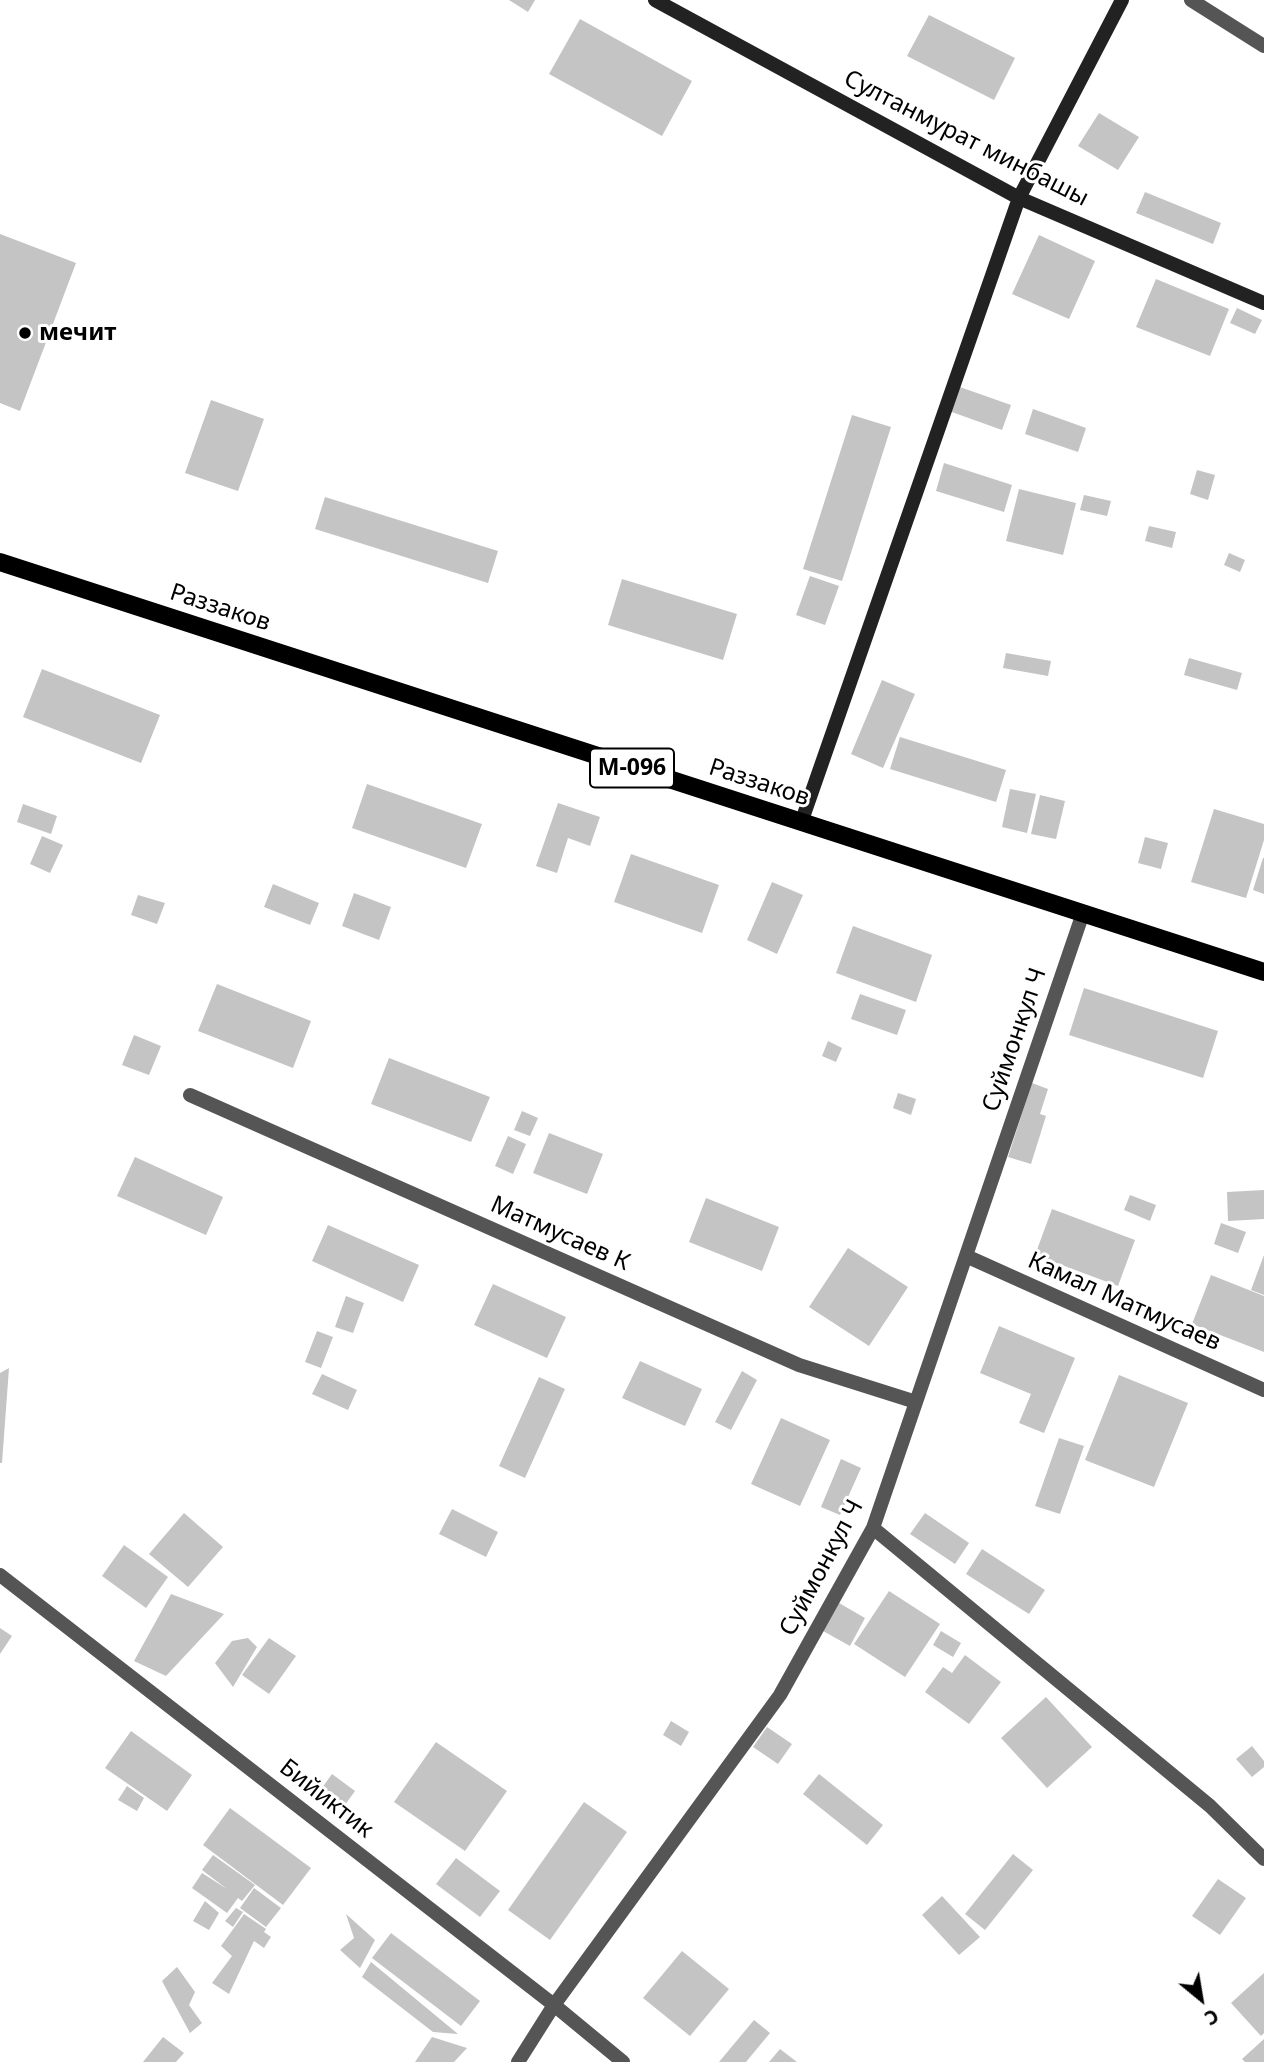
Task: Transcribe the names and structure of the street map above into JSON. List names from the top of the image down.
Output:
{
  "streets": {
    "main road": ["Раззаков", "М-096"],
    "street": [
      "Султанмурат минбашы",
      "Суймонкул Ч",
      "Матмусаев К",
      "Камал Матмусаев",
      "Бийиктик"
    ]
  },
  "crossings": [
    ["Раззаков", "Суймонкул Ч"],
    ["Суймонкул Ч", "Матмусаев К"],
    ["Суймонкул Ч", "Камал Матмусаев"],
    ["Суймонкул Ч", "Бийиктик"]
  ],
  "places": ["мечит"],
  "north": "bottom right"
}
